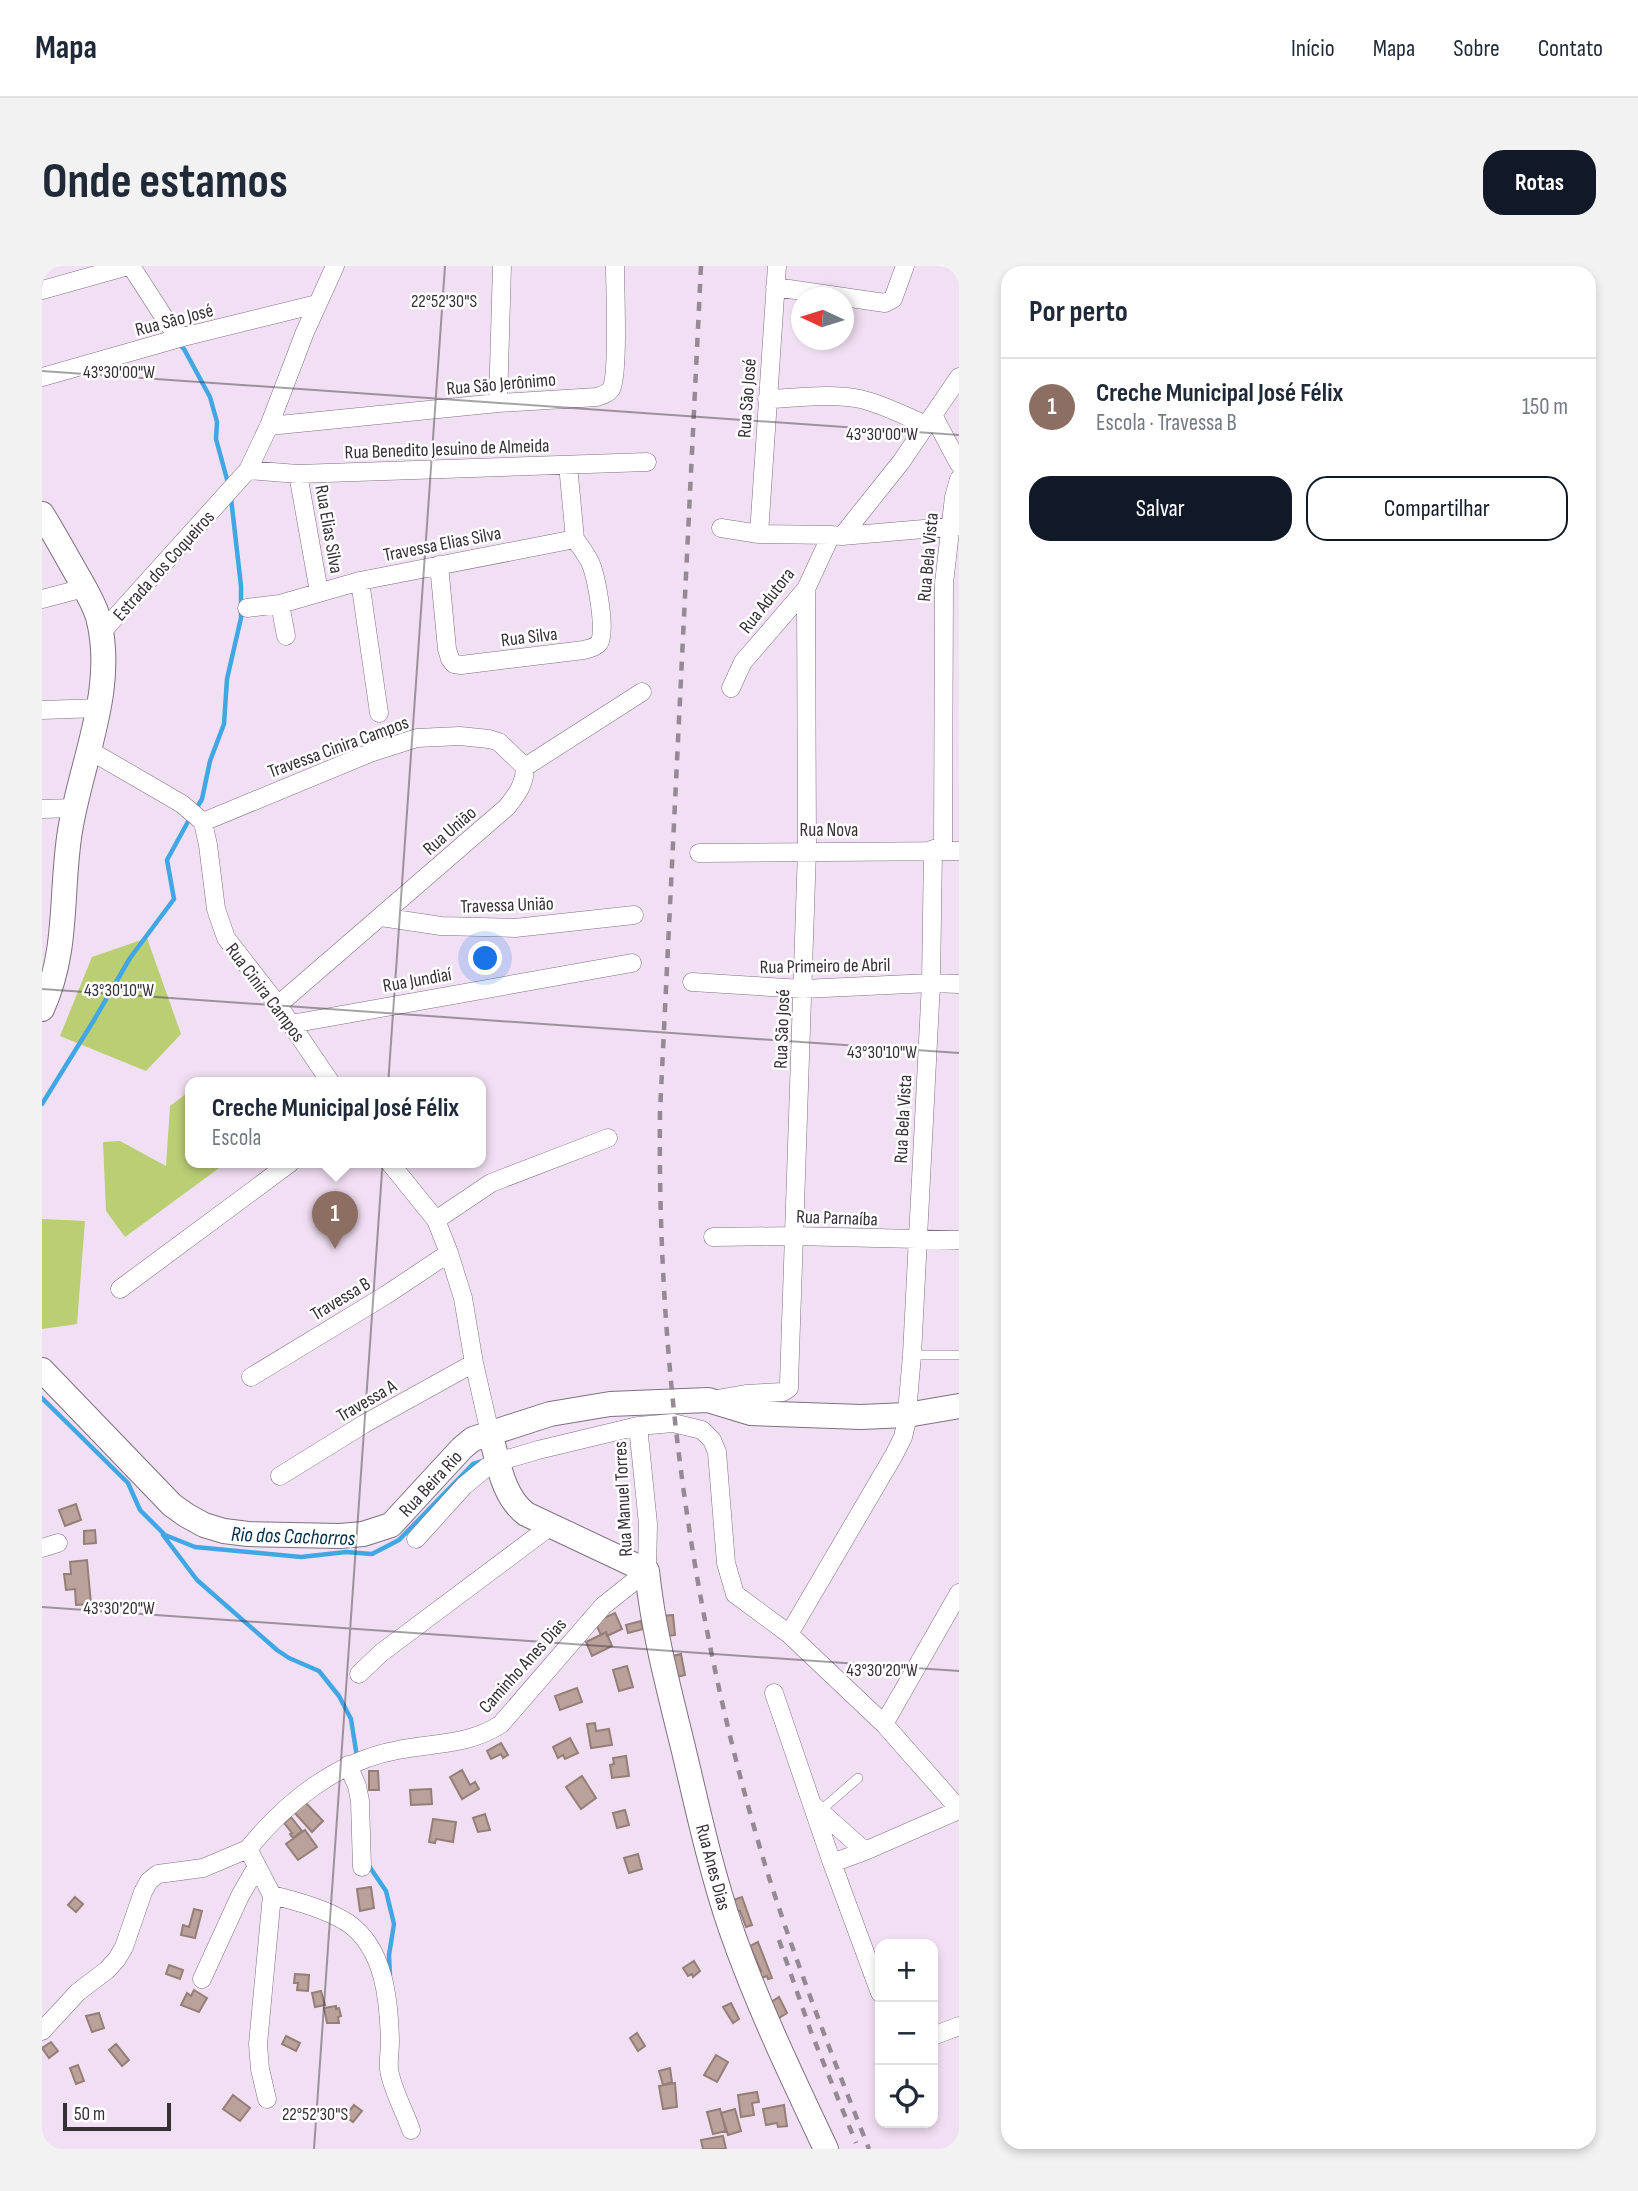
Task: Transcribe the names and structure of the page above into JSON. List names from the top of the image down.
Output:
{
  "streets": {
    "street": [
      "Rua São José",
      "Rua São Jerônimo",
      "Rua Benedito Jesuino de Almeida",
      "Rua Elias Silva",
      "Travessa Elias Silva",
      "Rua Bela Vista",
      "Estrada dos Coqueiros",
      "Rua Adutora",
      "Rua Silva",
      "Travessa Cinira Campos",
      "Rua Nova",
      "Rua União",
      "Travessa União",
      "Rua Primeiro de Abril",
      "Rua Jundiaí",
      "Rua Cinira Campos",
      "Rua Parnaíba",
      "Travessa B",
      "Travessa A",
      "Rua Beira Rio",
      "Rua Manuel Torres",
      "Caminho Anes Dias",
      "Rua Anes Dias"
    ]
  },
  "crossings": [
    ["Rua São José", "Estrada dos Coqueiros"],
    ["Rua São José", "Rua Adutora"],
    ["Rua São José", "Rua Nova"],
    ["Rua São José", "Rua Primeiro de Abril"],
    ["Rua São José", "Rua Parnaíba"],
    ["Rua São José", "Rua Beira Rio"],
    ["Rua São Jerônimo", "Estrada dos Coqueiros"],
    ["Rua Benedito Jesuino de Almeida", "Rua Elias Silva"],
    ["Rua Benedito Jesuino de Almeida", "Estrada dos Coqueiros"],
    ["Rua Elias Silva", "Travessa Elias Silva"],
    ["Travessa Elias Silva", "Rua Silva"],
    ["Rua Bela Vista", "Rua Nova"],
    ["Rua Bela Vista", "Rua Primeiro de Abril"],
    ["Rua Bela Vista", "Rua Parnaíba"],
    ["Rua Bela Vista", "Rua Beira Rio"],
    ["Travessa Cinira Campos", "Rua União"],
    ["Travessa Cinira Campos", "Rua Cinira Campos"],
    ["Rua União", "Travessa União"],
    ["Rua União", "Rua Cinira Campos"],
    ["Rua Jundiaí", "Rua Cinira Campos"],
    ["Rua Manuel Torres", "Caminho Anes Dias"],
    ["Rua Manuel Torres", "Rua Anes Dias"],
    ["Caminho Anes Dias", "Rua Anes Dias"]
  ],
  "water": ["Rio dos Cachorros"],
  "scale_bar": "50 m",
  "north": "left",
  "page": {
    "header": "Mapa",
    "nav": [
      "Início",
      "Mapa",
      "Sobre",
      "Contato"
    ],
    "buttons": [
      "Rotas",
      ["Salvar", "Compartilhar"]
    ],
    "title": "Onde estamos",
    "heading": "Por perto",
    "list": [
      {
        "mark": "1",
        "name": "Creche Municipal José Félix",
        "note": "Escola · Travessa B",
        "value": "150 m"
      }
    ],
    "popup": ["Creche Municipal José Félix", "Escola"],
    "pins": "1",
    "map_buttons": ["+", "−"],
    "scale": "50 m"
  },
  "coordinates": [
    "22°52'30\"S",
    "43°30'00\"W",
    "43°30'10\"W",
    "43°30'20\"W"
  ]
}
